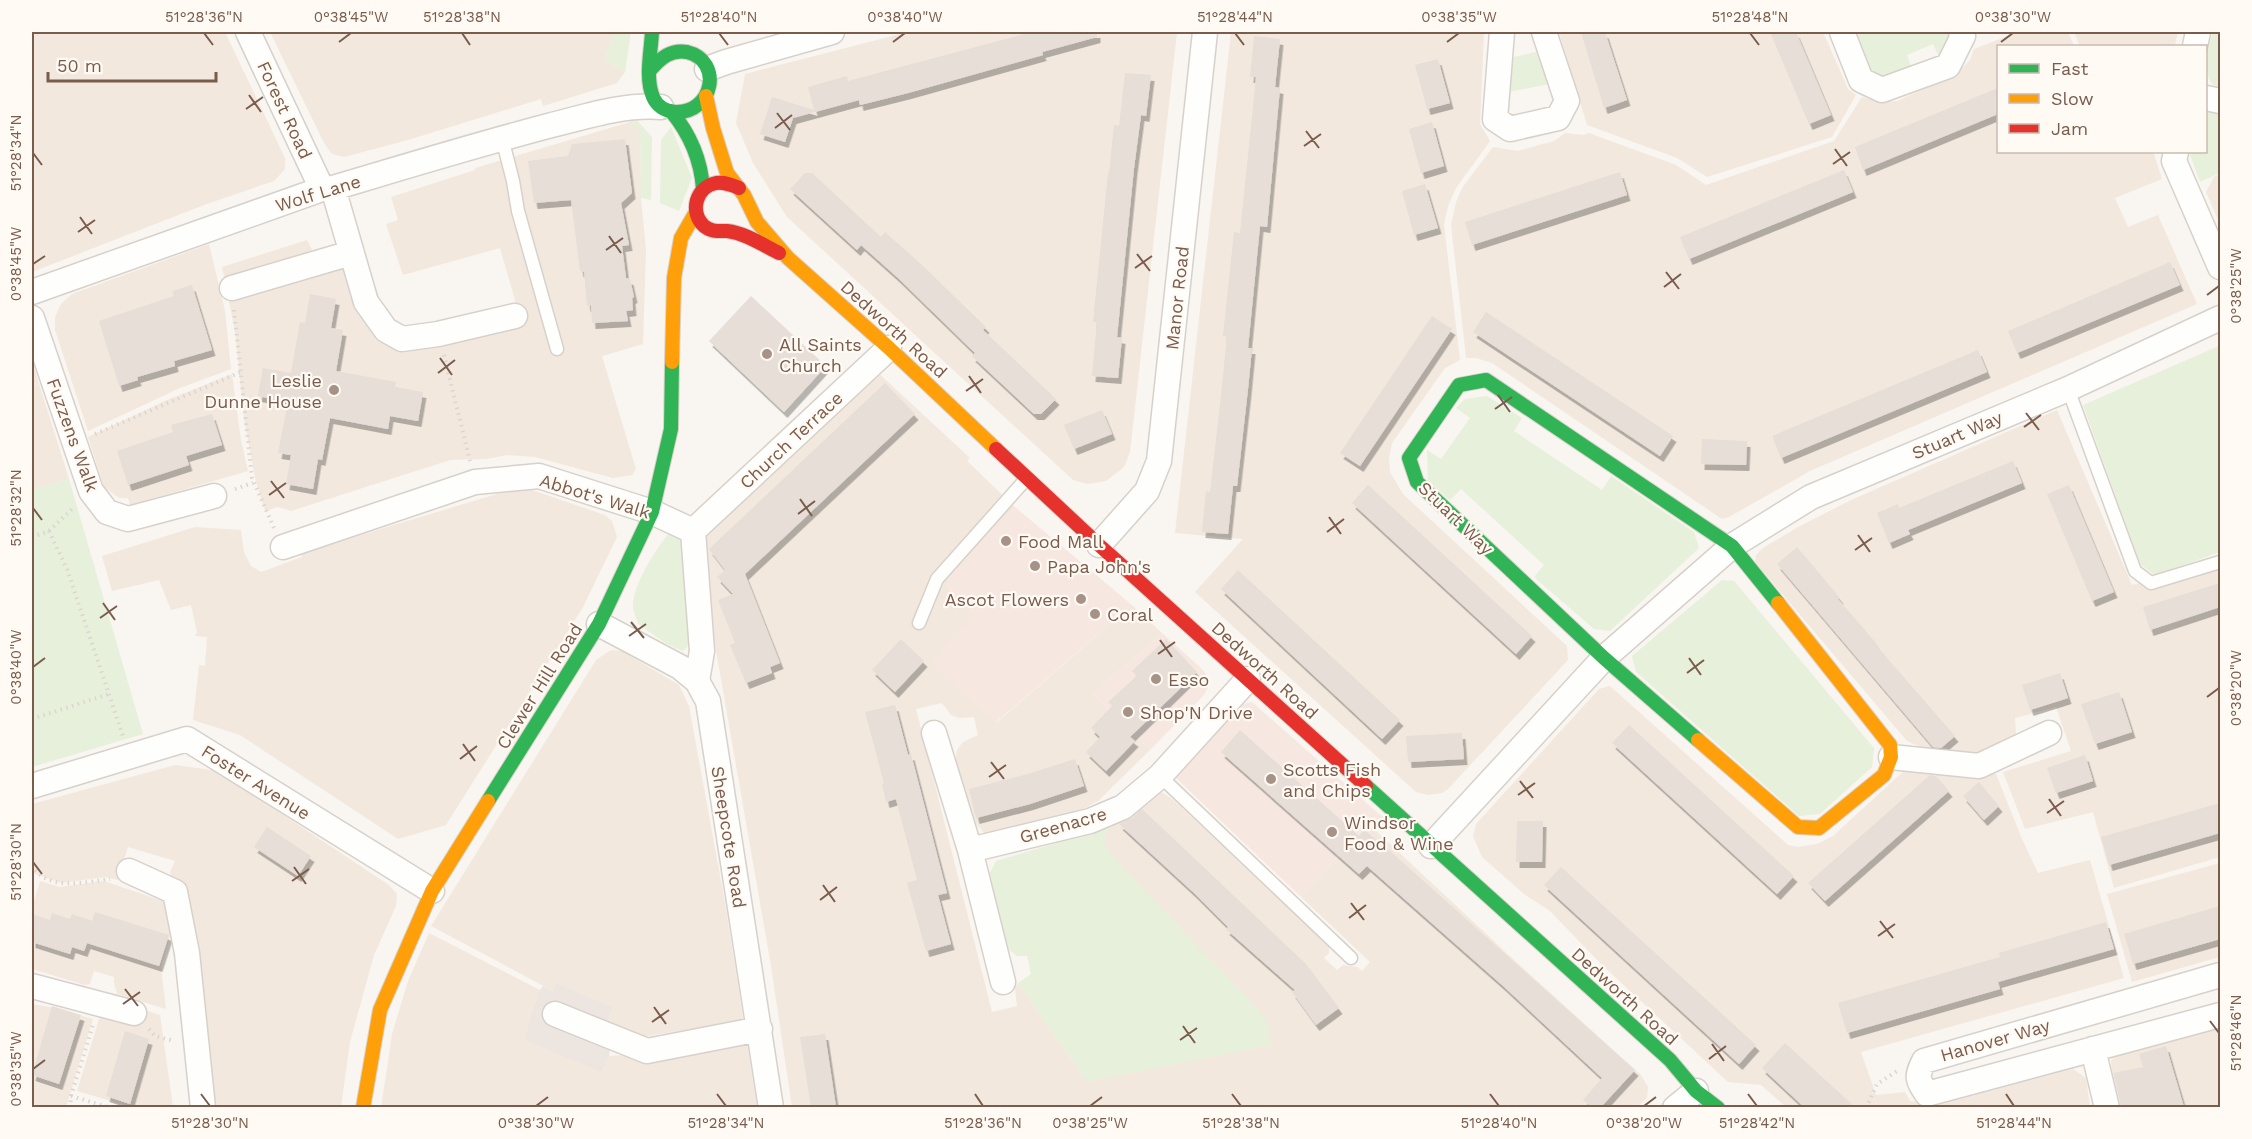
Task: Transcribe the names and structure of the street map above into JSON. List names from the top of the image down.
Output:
{
  "streets": {
    "street": [
      "Forest Road",
      "Wolf Lane",
      "Manor Road",
      "Dedworth Road",
      "Fuzzens Walk",
      "Stuart Way",
      "Church Terrace",
      "Abbot's Walk",
      "Clewer Hill Road",
      "Foster Avenue",
      "Greenacre",
      "Sheepcote Road",
      "Hanover Way"
    ]
  },
  "crossings": [
    ["Forest Road", "Wolf Lane"],
    ["Wolf Lane", "Dedworth Road"],
    ["Manor Road", "Dedworth Road"],
    ["Dedworth Road", "Stuart Way"],
    ["Dedworth Road", "Church Terrace"],
    ["Dedworth Road", "Clewer Hill Road"],
    ["Dedworth Road", "Greenacre"],
    ["Church Terrace", "Abbot's Walk"],
    ["Abbot's Walk", "Clewer Hill Road"],
    ["Clewer Hill Road", "Foster Avenue"],
    ["Clewer Hill Road", "Sheepcote Road"]
  ],
  "places": [
    "All Saints Church",
    "Leslie Dunne House",
    "Food Mall",
    "Papa John's",
    "Ascot Flowers",
    "Coral",
    "Esso",
    "Shop'N Drive",
    "Scotts Fish and Chips",
    "Windsor Food & Wine"
  ],
  "legend": ["Fast", "Slow", "Jam"],
  "scale_bar": "50 m",
  "coordinates": [
    "51°28'36\"N",
    "0°38'45\"W",
    "51°28'38\"N",
    "51°28'40\"N",
    "0°38'40\"W",
    "51°28'44\"N",
    "0°38'35\"W",
    "51°28'48\"N",
    "0°38'30\"W",
    "51°28'34\"N",
    "0°38'25\"W",
    "51°28'32\"N",
    "0°38'20\"W",
    "51°28'30\"N",
    "51°28'46\"N",
    "51°28'42\"N"
  ]
}
